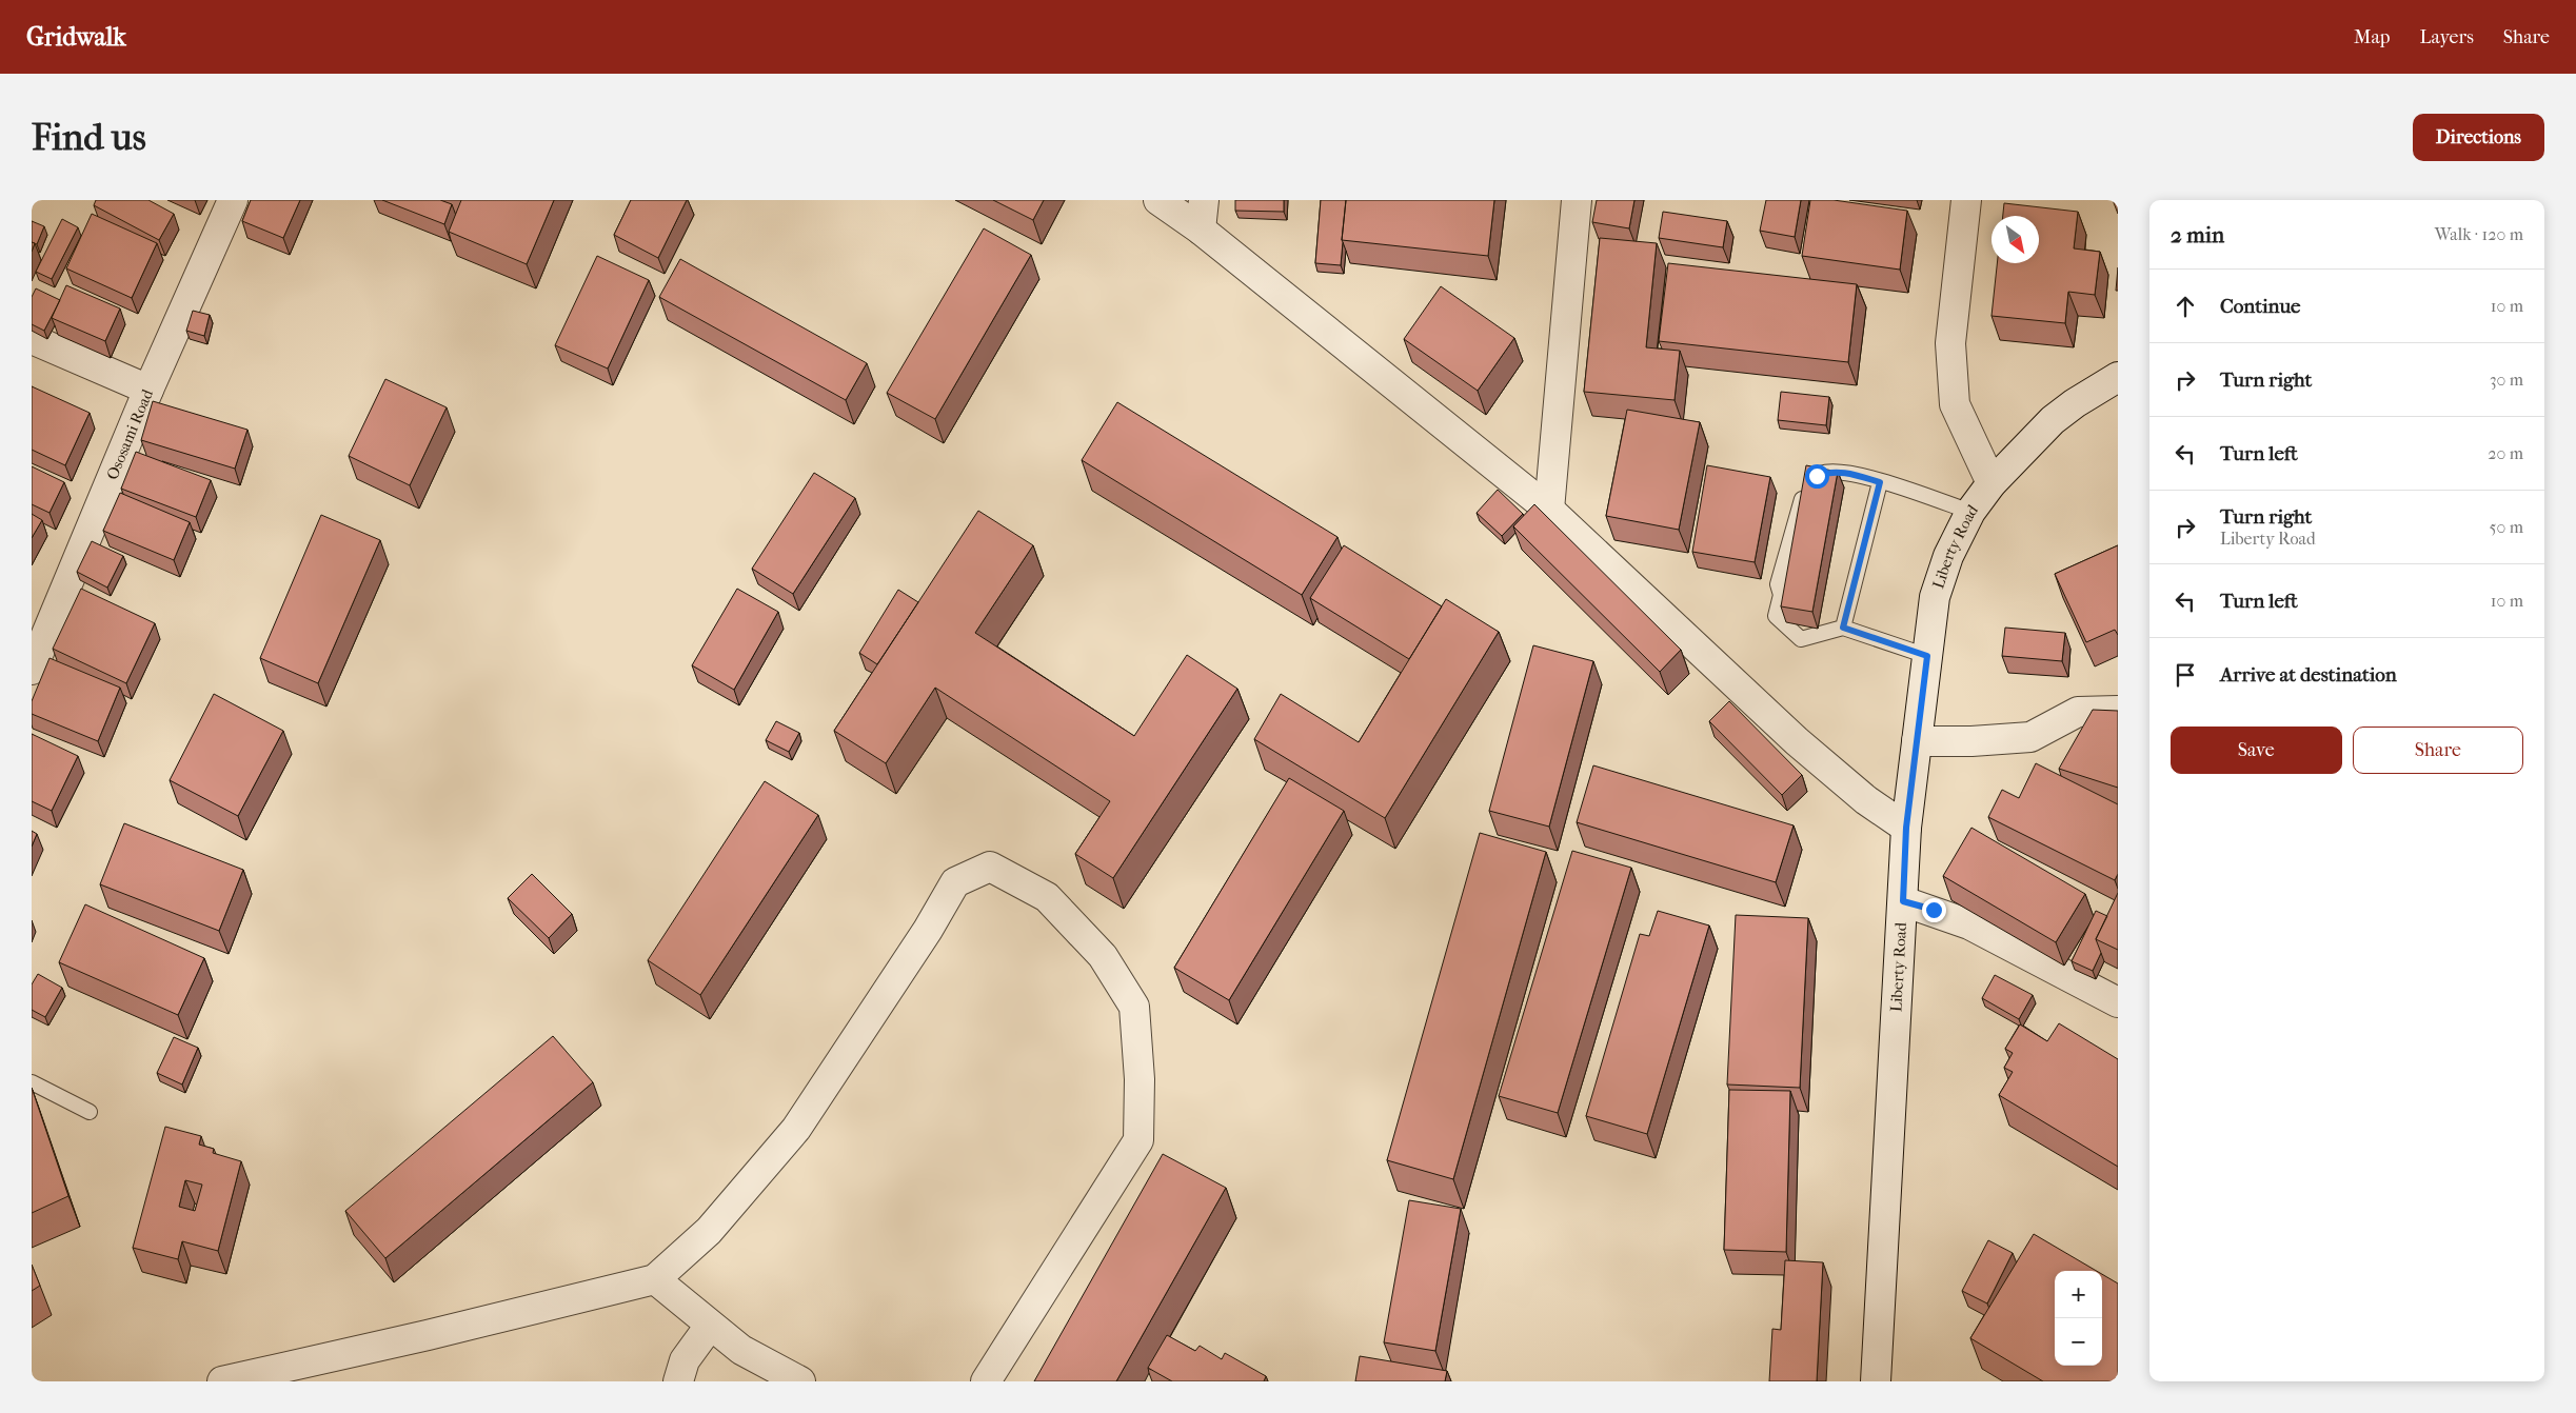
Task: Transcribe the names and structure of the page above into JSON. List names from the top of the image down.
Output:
{
  "streets": {
    "street": ["Ososami Road", "Liberty Road"]
  },
  "north": "bottom right",
  "page": {
    "header": "Gridwalk",
    "nav": ["Map", "Layers", "Share"],
    "buttons": [
      "Directions",
      ["Save", "Share"]
    ],
    "title": "Find us",
    "heading": ["2 min", "Walk · 120 m"],
    "list": [
      ["Continue", "10 m"],
      ["Turn right", "30 m"],
      ["Turn left", "20 m"],
      ["Turn right", "Liberty Road", "50 m"],
      ["Turn left", "10 m"],
      "Arrive at destination"
    ],
    "map_buttons": ["+", "−"]
  }
}
